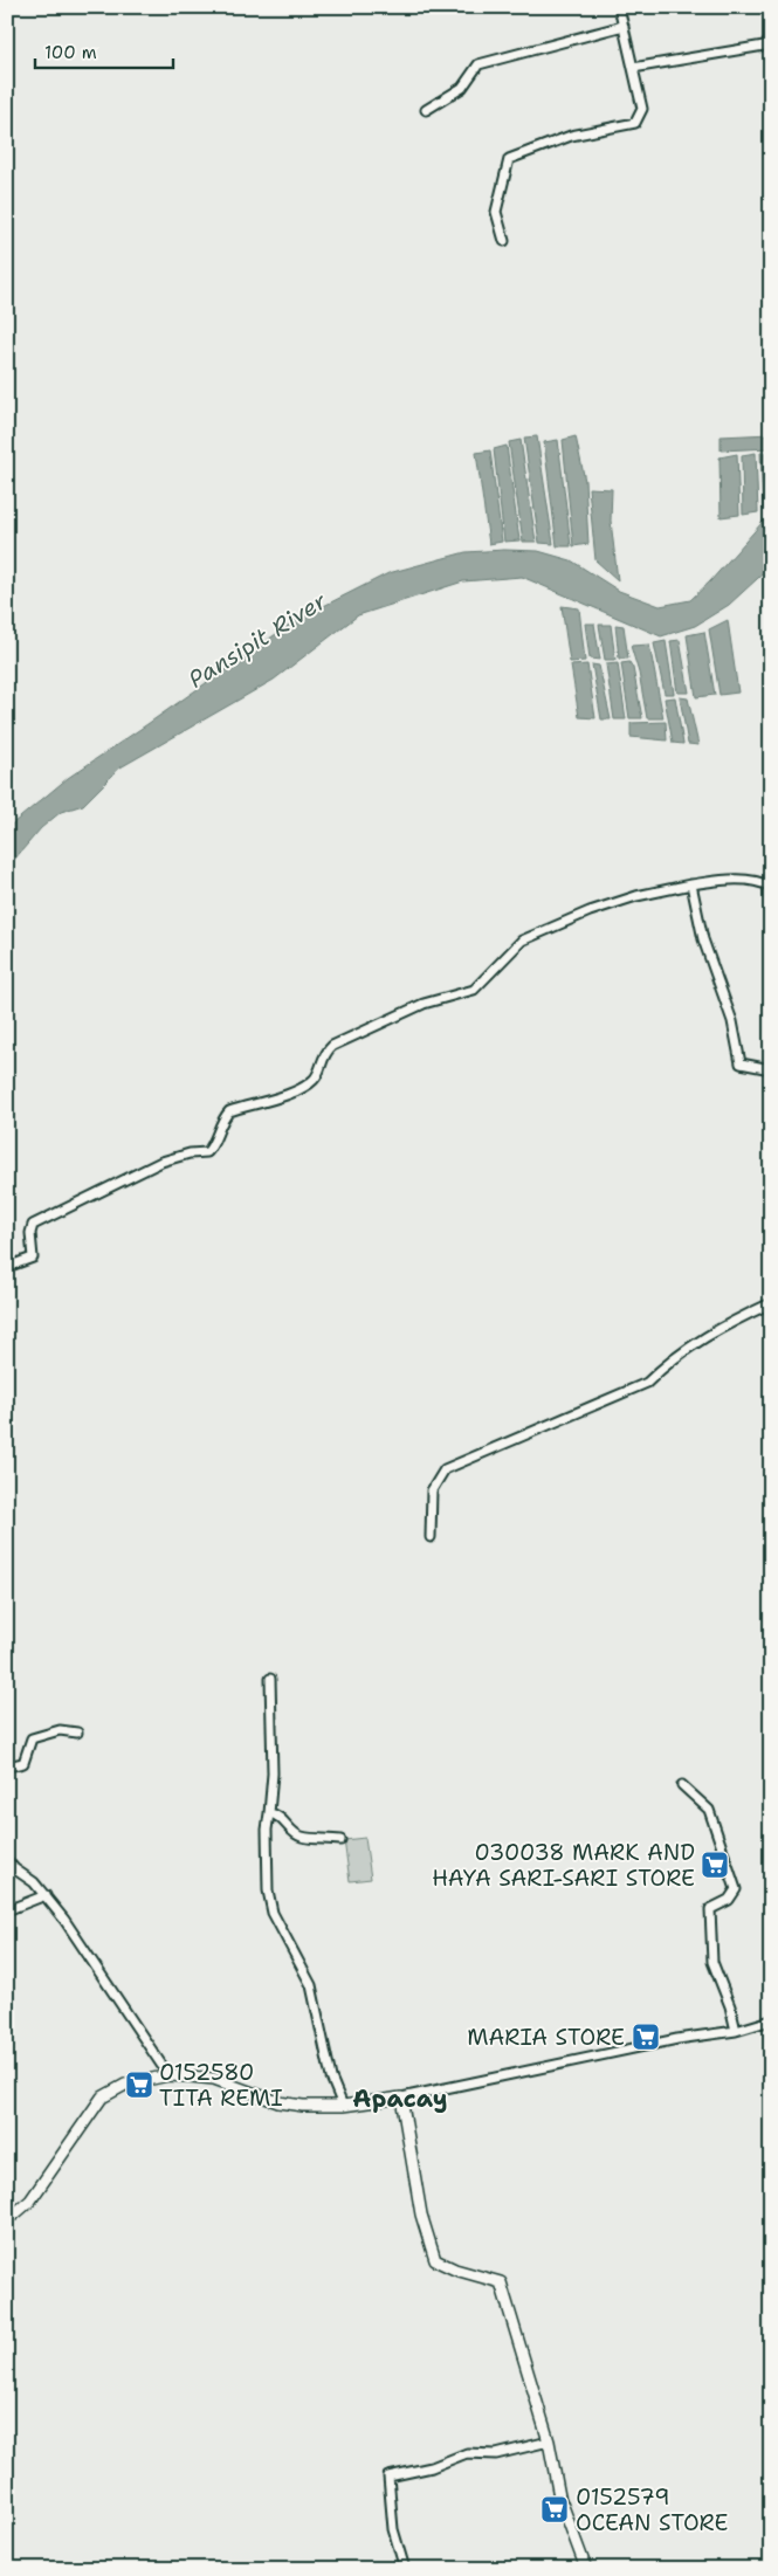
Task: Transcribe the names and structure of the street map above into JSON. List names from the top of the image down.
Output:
{
  "districts": ["Apacay"],
  "water": ["Pansipit River"],
  "places": {
    "supermarket": [
      "030038 MARK AND HAYA SARI-SARI STORE",
      "MARIA STORE",
      "0152580 TITA REMI",
      "0152579 OCEAN STORE"
    ]
  },
  "scale_bar": "100 m"
}
